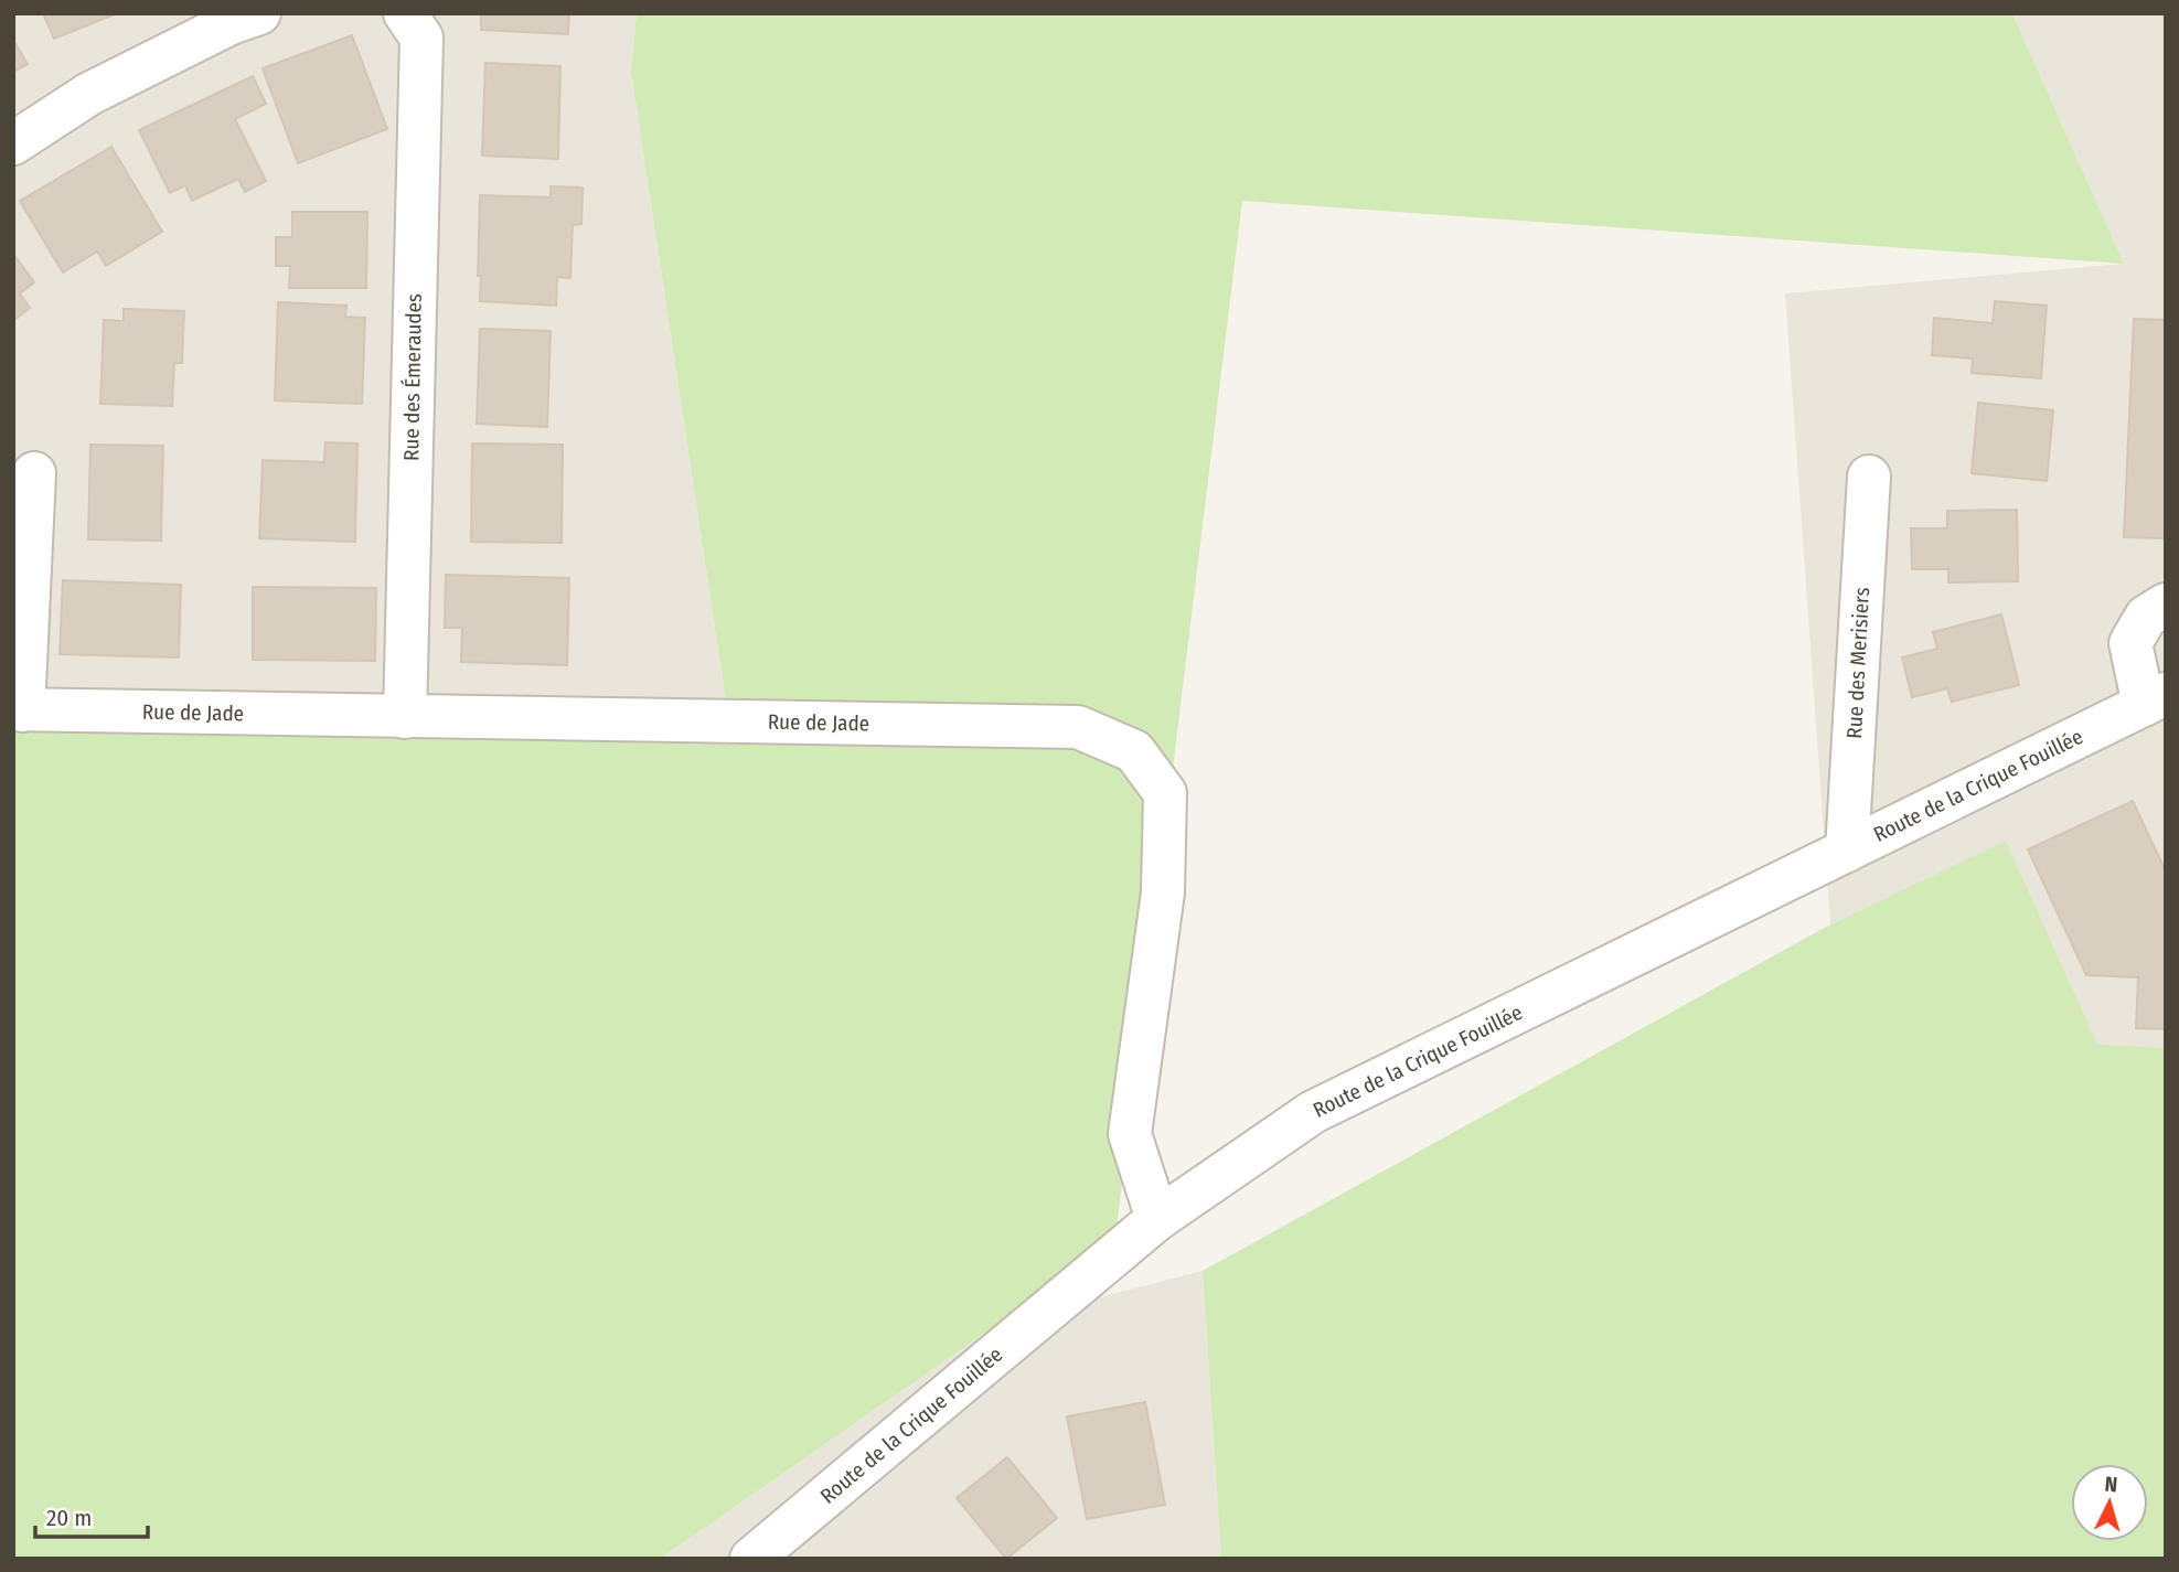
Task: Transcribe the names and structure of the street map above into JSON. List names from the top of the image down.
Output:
{
  "streets": {
    "street": [
      "Rue des Émeraudes",
      "Rue des Merisiers",
      "Rue de Jade",
      "Route de la Crique Fouillée"
    ]
  },
  "crossings": [
    ["Rue des Émeraudes", "Rue de Jade"],
    ["Rue des Merisiers", "Route de la Crique Fouillée"],
    ["Rue de Jade", "Route de la Crique Fouillée"]
  ],
  "scale_bar": "20 m",
  "north": "top"
}
